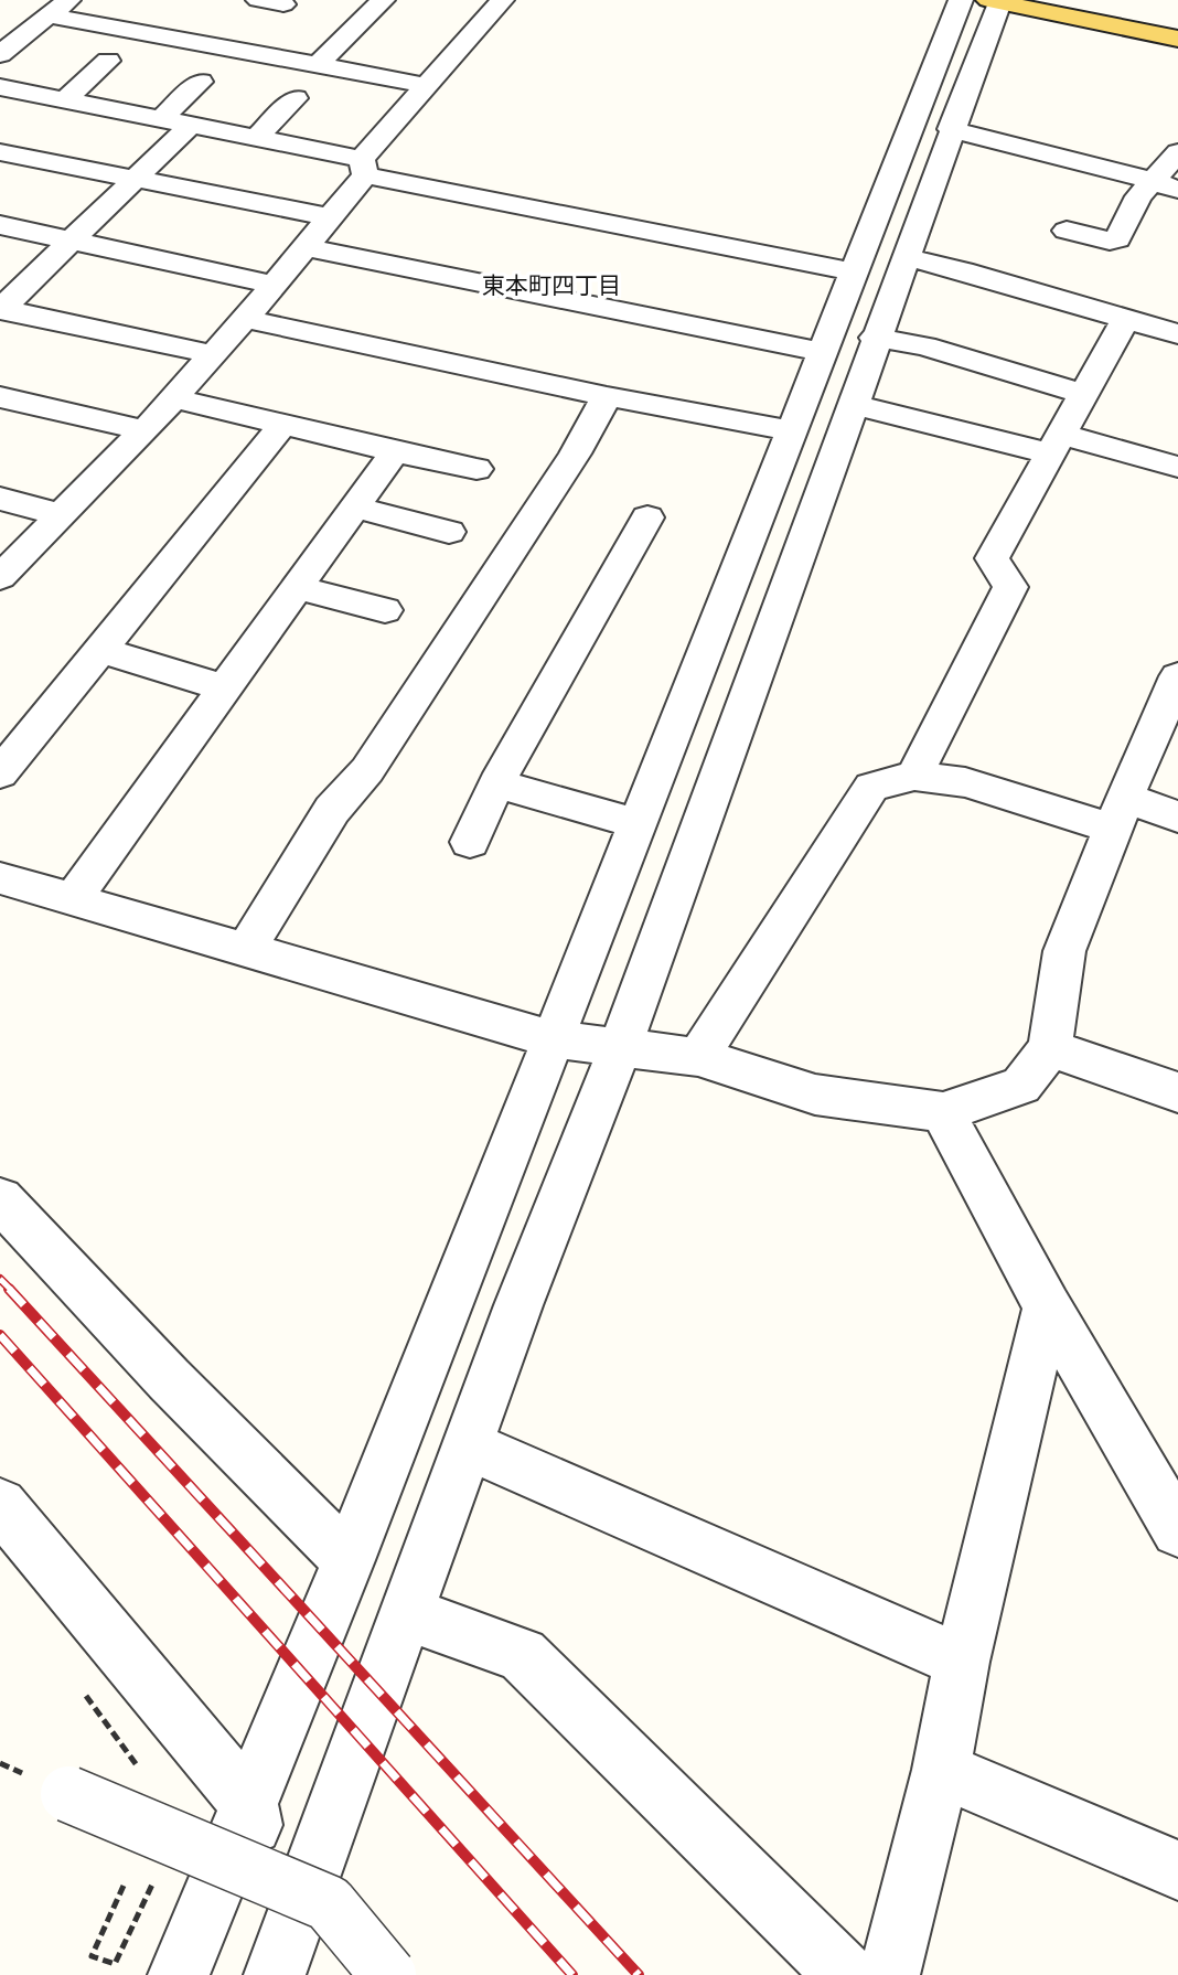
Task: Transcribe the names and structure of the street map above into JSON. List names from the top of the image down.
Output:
{
  "districts": ["東本町四丁目"]
}
